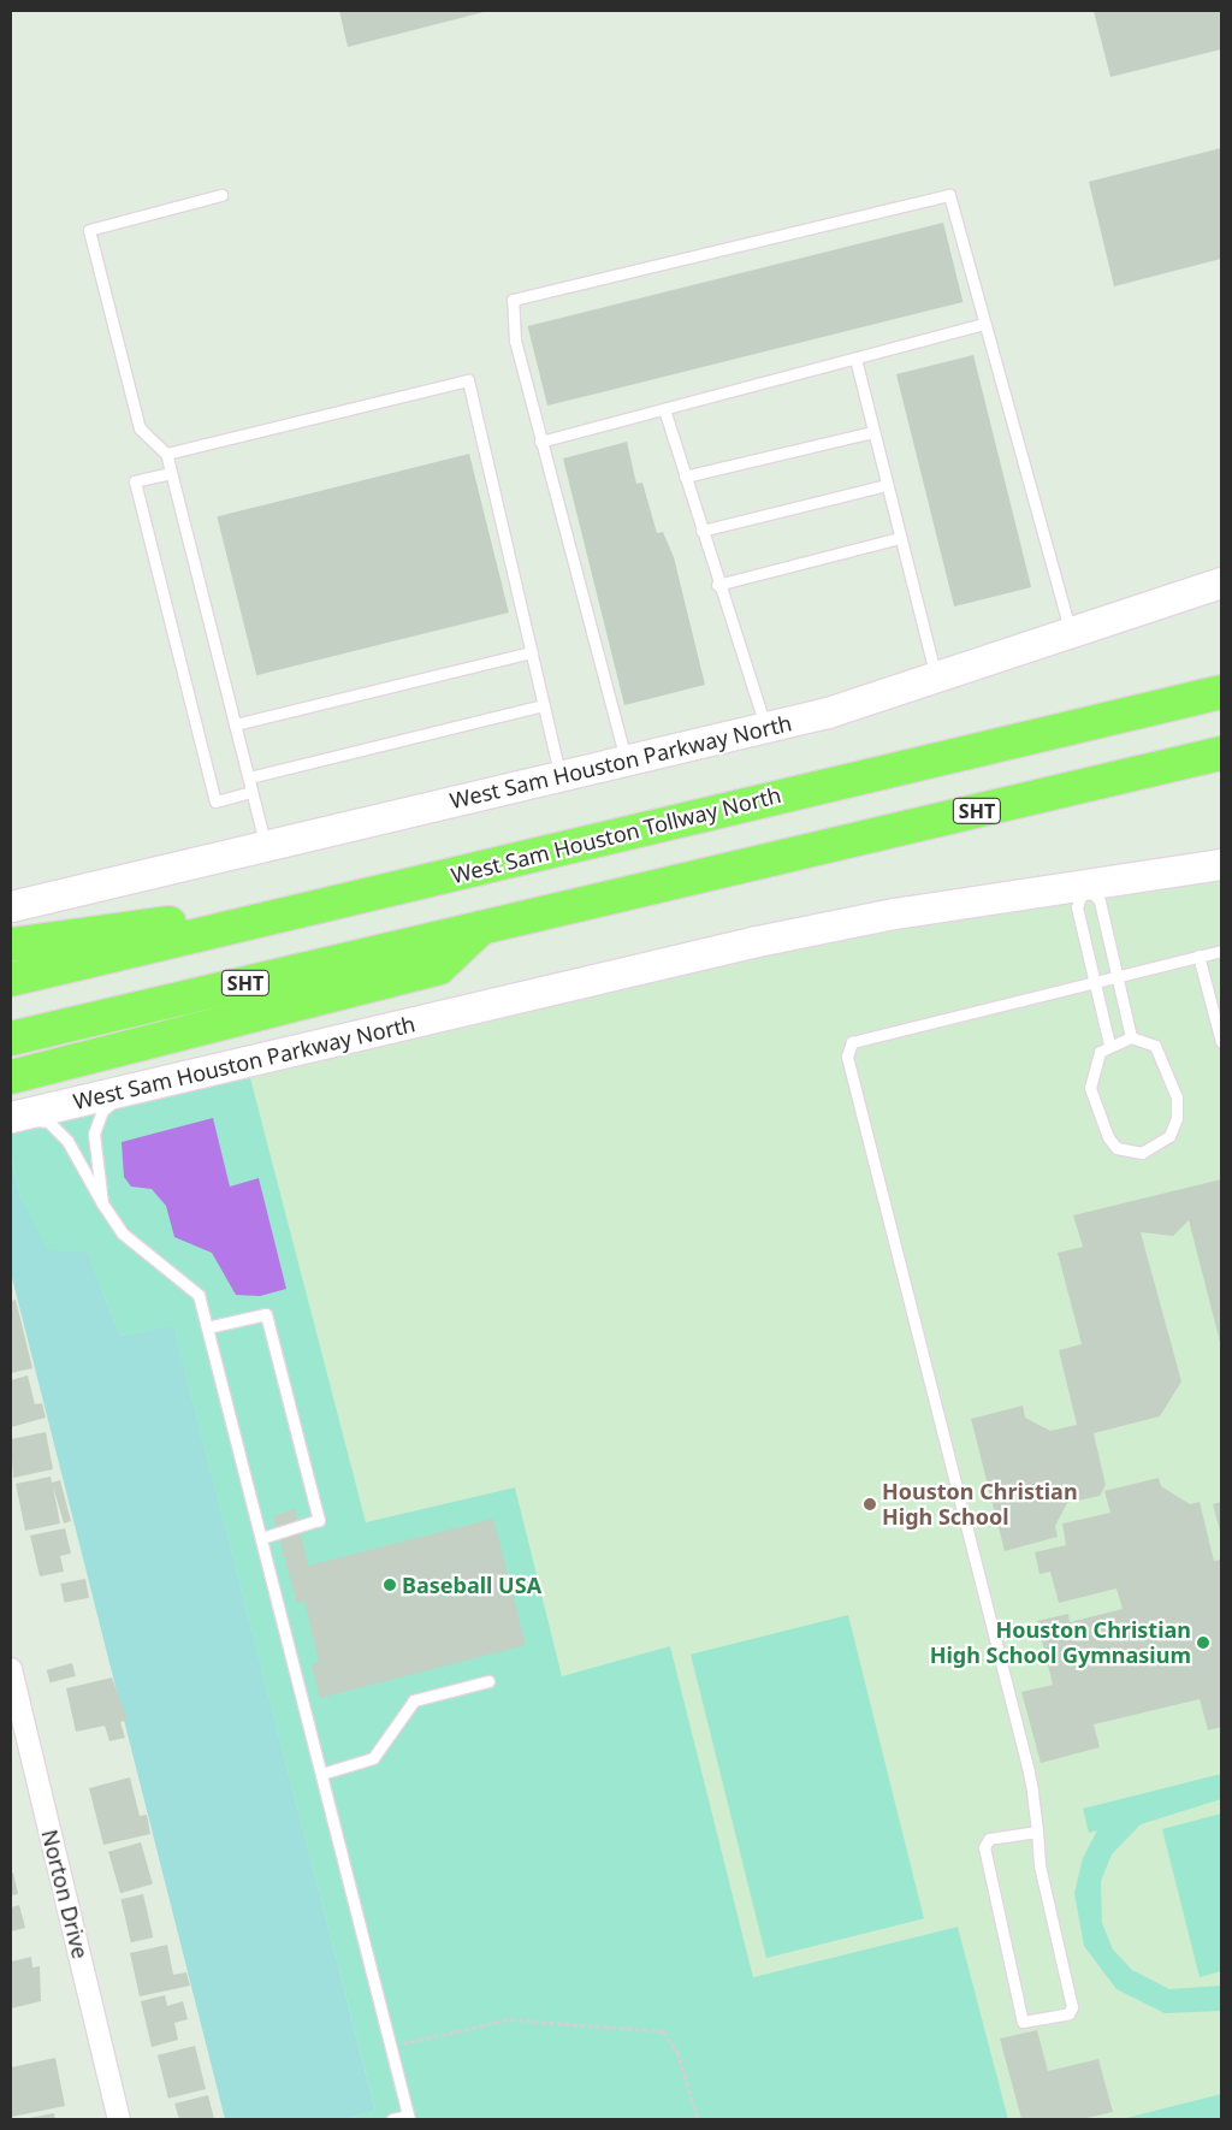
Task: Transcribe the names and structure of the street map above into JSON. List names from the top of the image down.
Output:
{
  "streets": {
    "highway": ["SHT", "West Sam Houston Tollway North"],
    "main road": ["West Sam Houston Parkway North"],
    "street": ["Norton Drive"]
  },
  "places": ["Houston Christian High School", "Baseball USA", "Houston Christian High School Gymnasium"]
}
